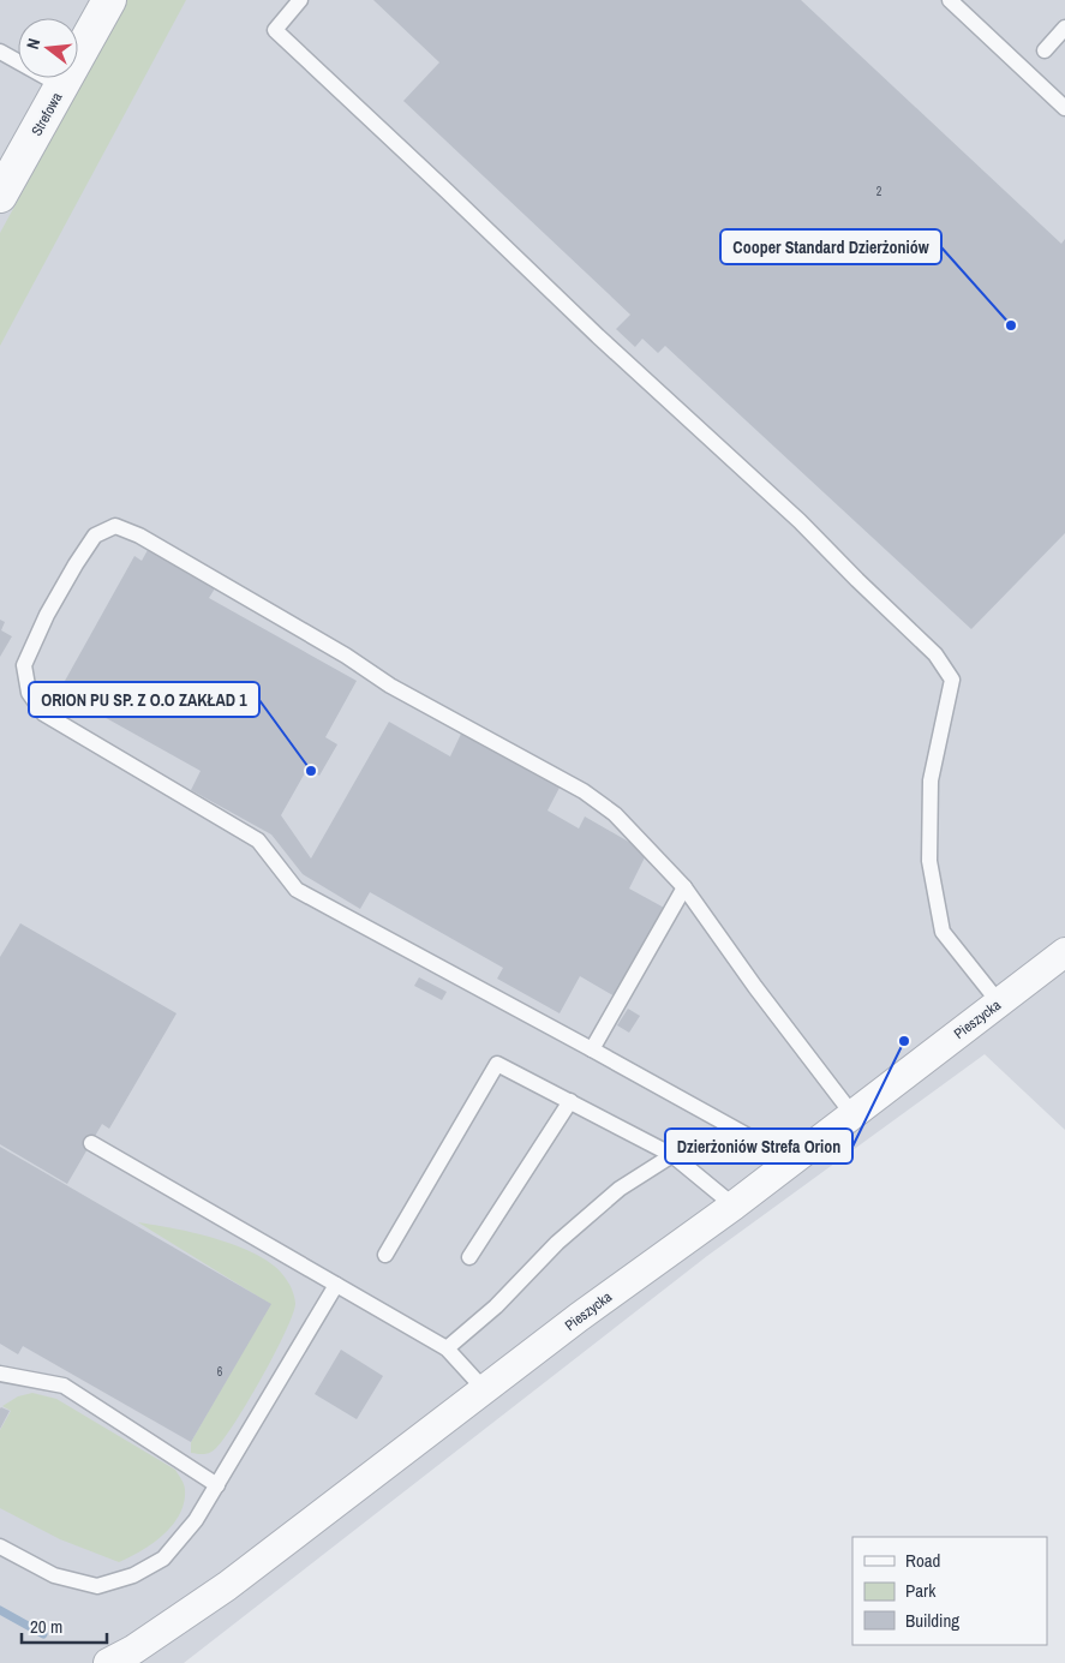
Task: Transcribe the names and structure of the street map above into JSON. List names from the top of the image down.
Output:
{
  "streets": {
    "street": ["Strefowa", "Pieszycka"]
  },
  "places": ["Cooper Standard Dzierżoniów", "ORION PU SP. Z O.O ZAKŁAD 1", "Dzierżoniów Strefa Orion"],
  "house_numbers": ["2", "6"],
  "legend": ["Road", "Park", "Building"],
  "scale_bar": "20 m",
  "north": "left"
}
